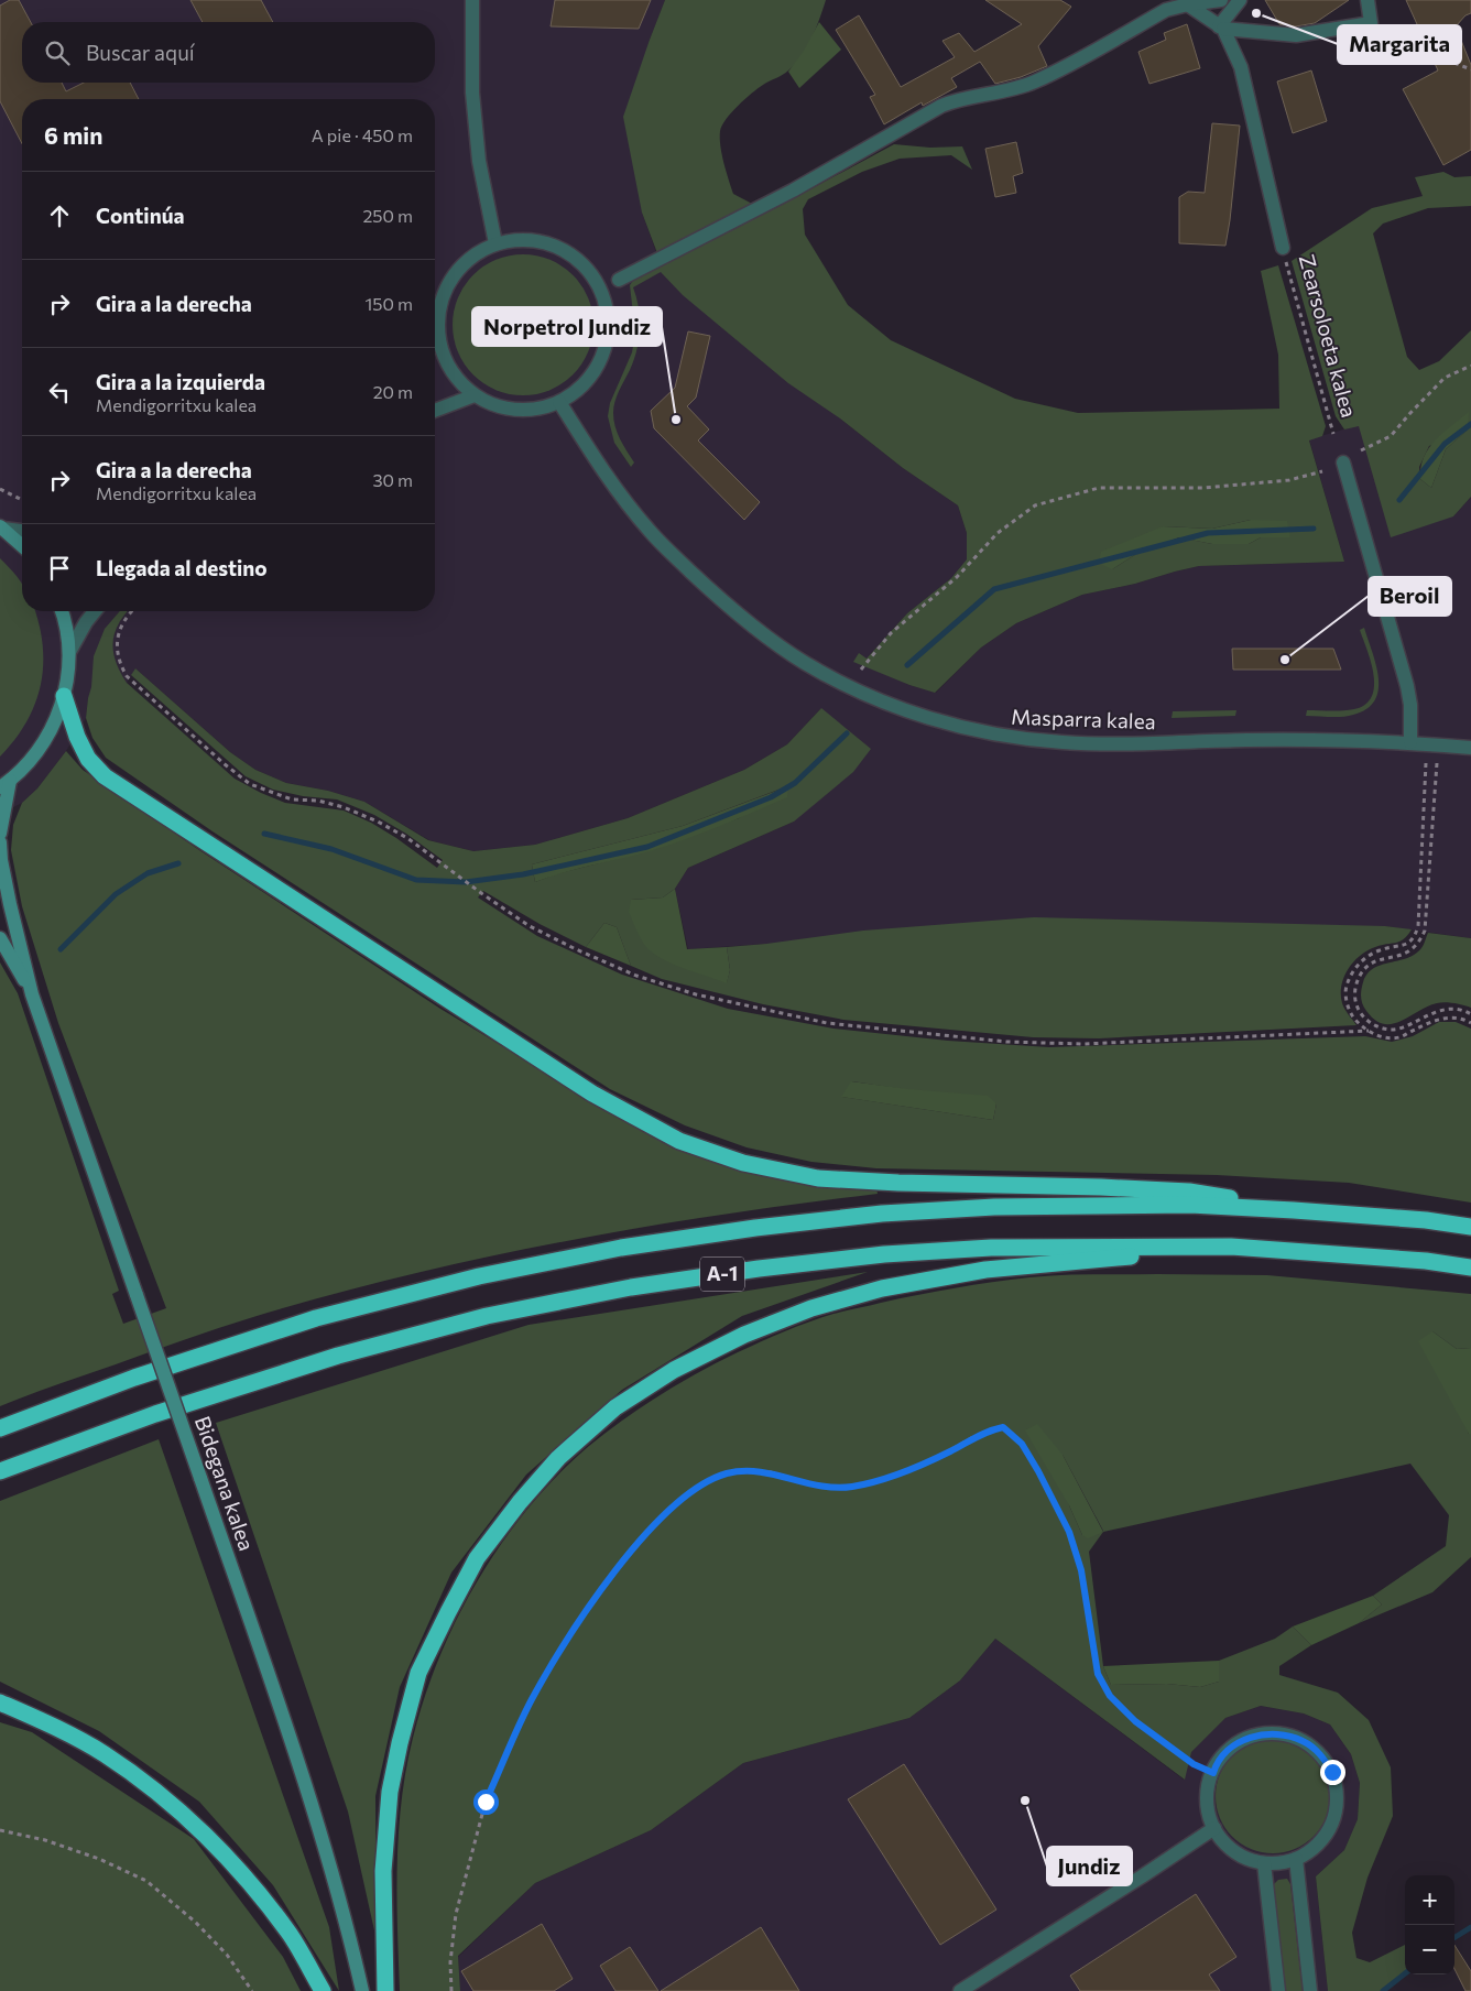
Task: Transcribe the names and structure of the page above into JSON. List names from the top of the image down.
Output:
{
  "streets": {
    "highway": ["A-1"],
    "street": ["Masparra kalea", "Bidegana kalea"],
    "path": ["Zearsoloeta kalea"]
  },
  "places": [
    "Margarita",
    "Norpetrol Jundiz",
    "Beroil",
    "Jundiz"
  ],
  "page": {
    "search": "Buscar aquí",
    "heading": ["6 min", "A pie · 450 m"],
    "list": [
      ["Continúa", "250 m"],
      ["Gira a la derecha", "150 m"],
      ["Gira a la izquierda", "Mendigorritxu kalea", "20 m"],
      ["Gira a la derecha", "Mendigorritxu kalea", "30 m"],
      "Llegada al destino"
    ],
    "map_buttons": ["+", "−"]
  }
}
